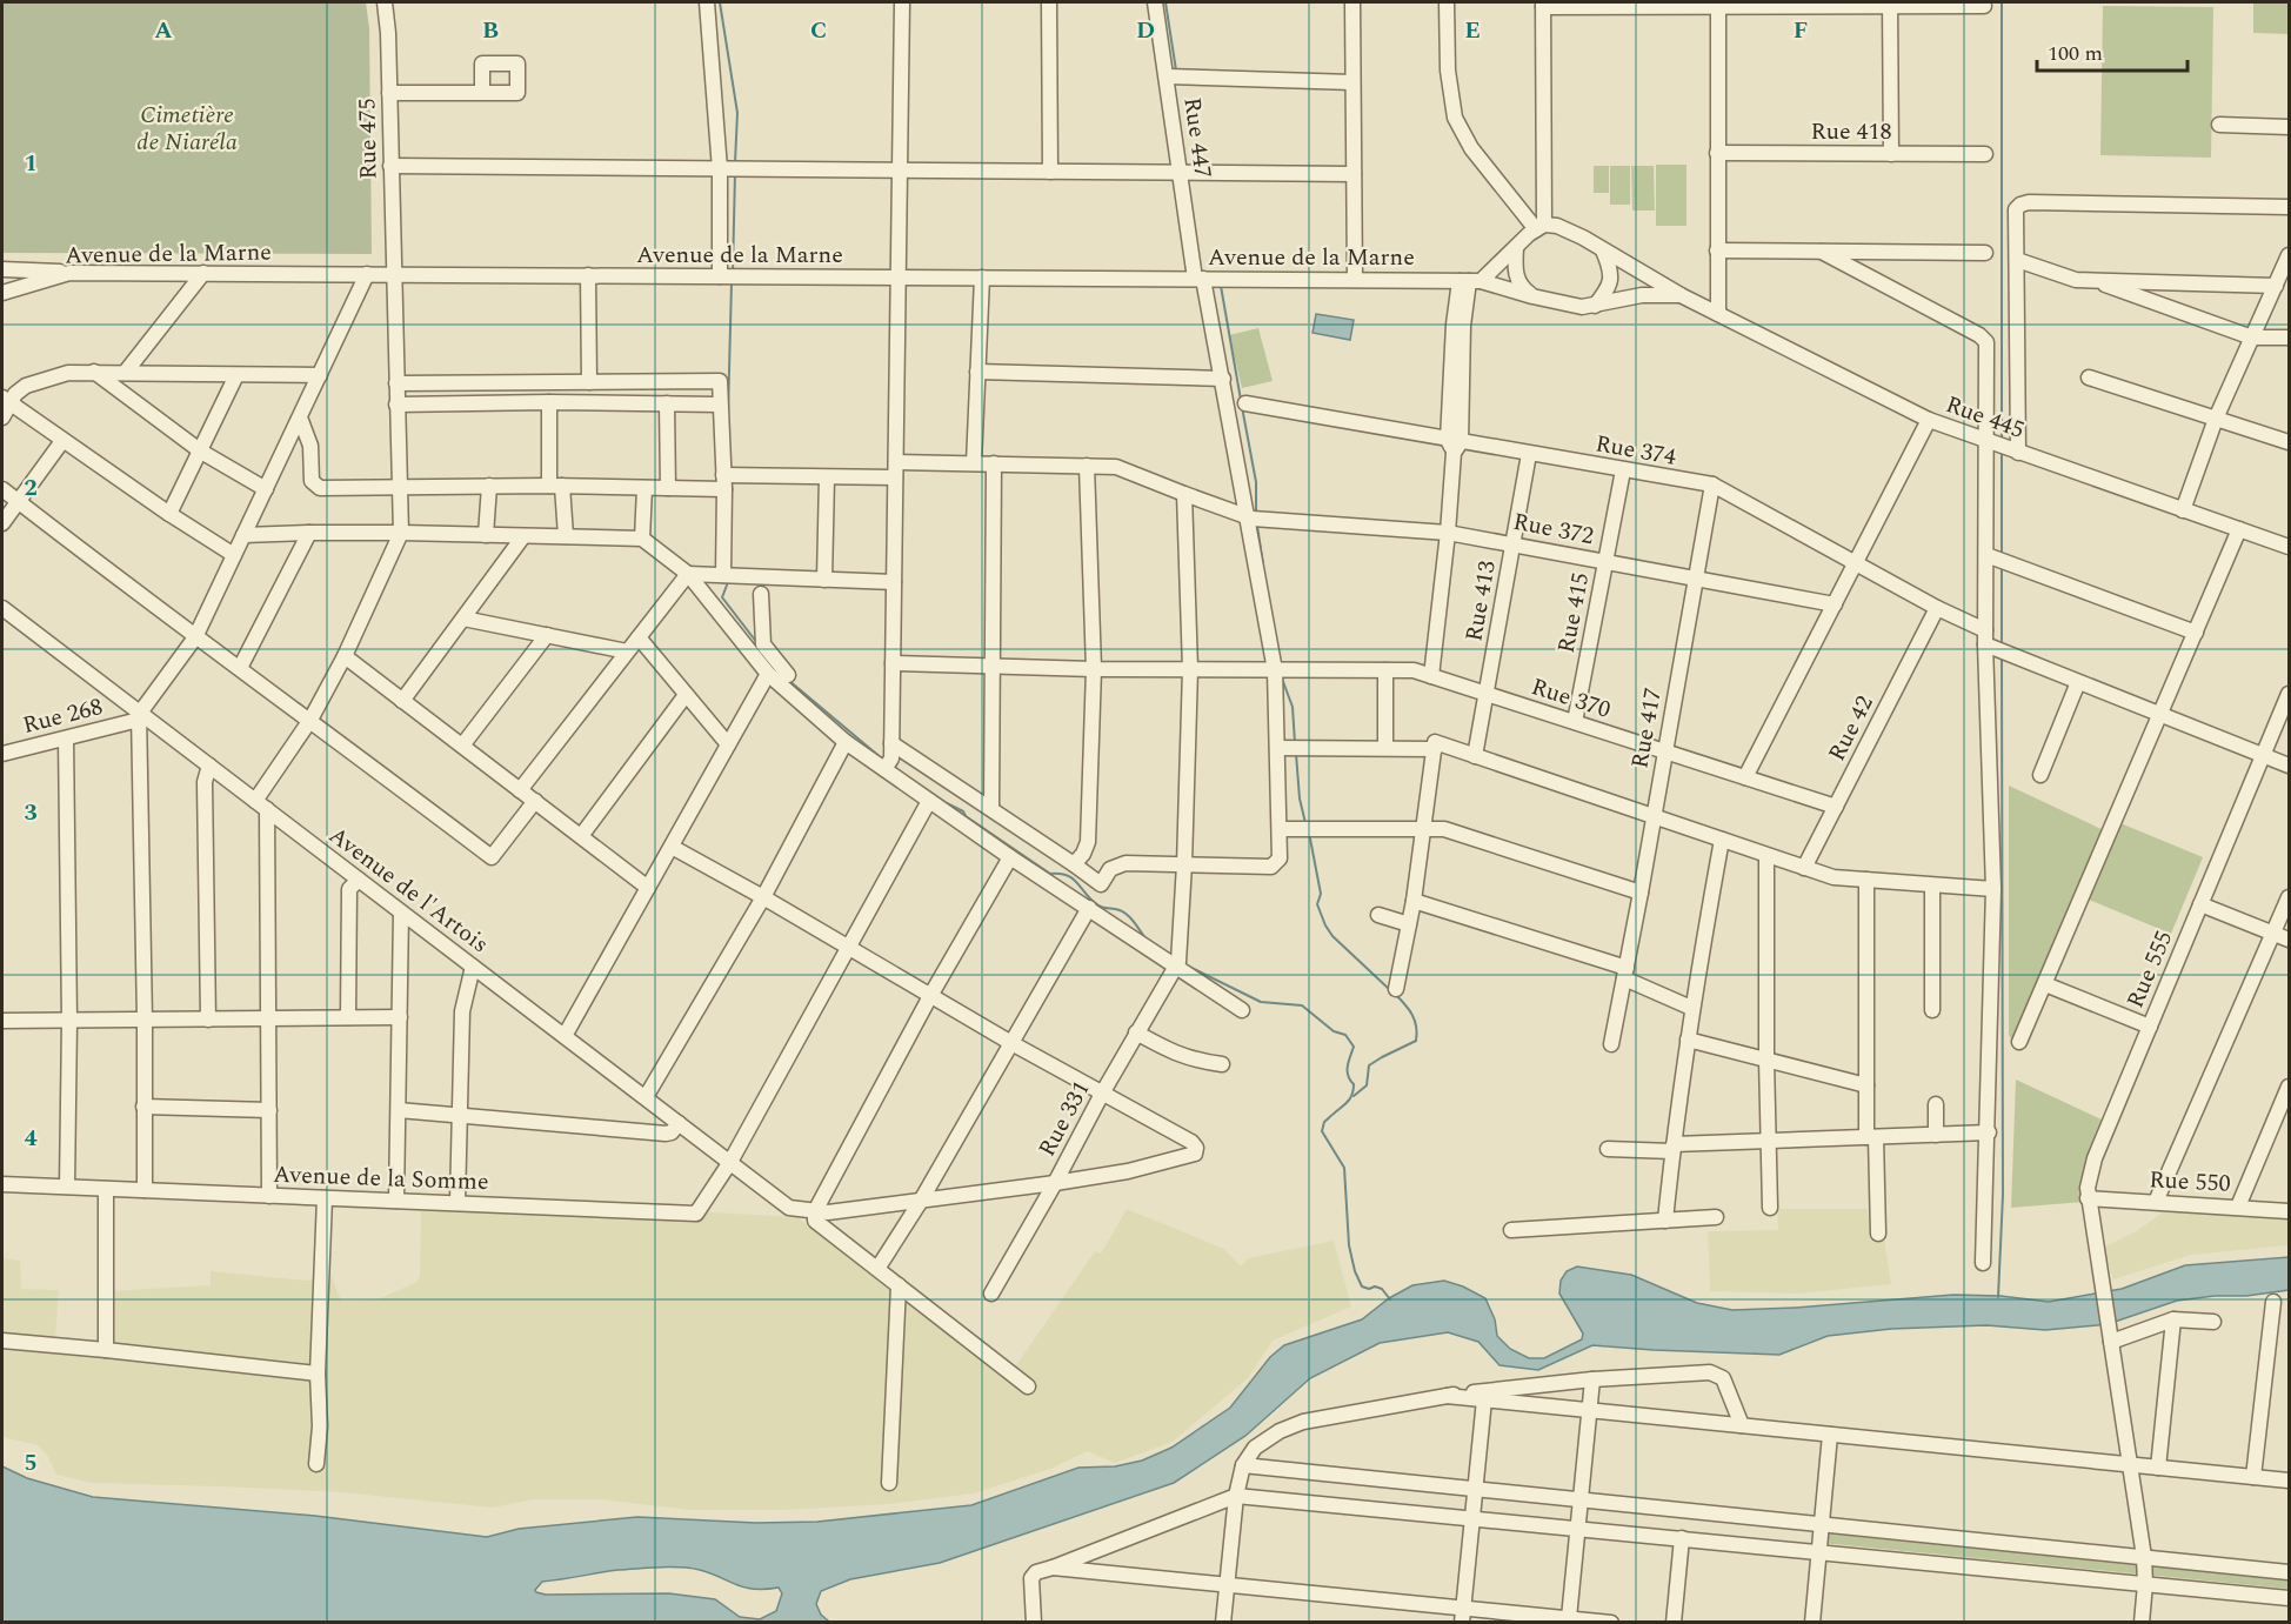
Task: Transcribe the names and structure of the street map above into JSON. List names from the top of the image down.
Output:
{
  "streets": {
    "street": [
      "Rue 418",
      "Rue 447",
      "Rue 475",
      "Avenue de la Marne",
      "Rue 445",
      "Rue 374",
      "Rue 372",
      "Rue 413",
      "Rue 415",
      "Rue 370",
      "Rue 268",
      "Rue 417",
      "Rue 42",
      "Avenue de l'Artois",
      "Rue 555",
      "Rue 331",
      "Avenue de la Somme",
      "Rue 550"
    ]
  },
  "crossings": [
    ["Rue 447", "Avenue de la Marne"],
    ["Rue 447", "Rue 372"],
    ["Rue 447", "Rue 370"],
    ["Rue 475", "Avenue de la Marne"],
    ["Avenue de la Marne", "Rue 445"],
    ["Rue 374", "Rue 413"],
    ["Rue 374", "Rue 415"],
    ["Rue 374", "Rue 417"],
    ["Rue 374", "Rue 42"],
    ["Rue 374", "Rue 555"],
    ["Rue 372", "Rue 413"],
    ["Rue 372", "Rue 415"],
    ["Rue 372", "Rue 417"],
    ["Rue 413", "Rue 370"],
    ["Rue 415", "Rue 370"],
    ["Rue 370", "Rue 417"],
    ["Rue 370", "Rue 42"],
    ["Rue 268", "Avenue de l'Artois"],
    ["Avenue de l'Artois", "Avenue de la Somme"],
    ["Rue 555", "Rue 550"]
  ],
  "parks": ["Cimetière de Niaréla"],
  "scale_bar": "100 m",
  "grid": {
    "columns": [
      "A",
      "B",
      "C",
      "D",
      "E",
      "F"
    ],
    "rows": [
      "1",
      "2",
      "3",
      "4",
      "5"
    ]
  }
}
